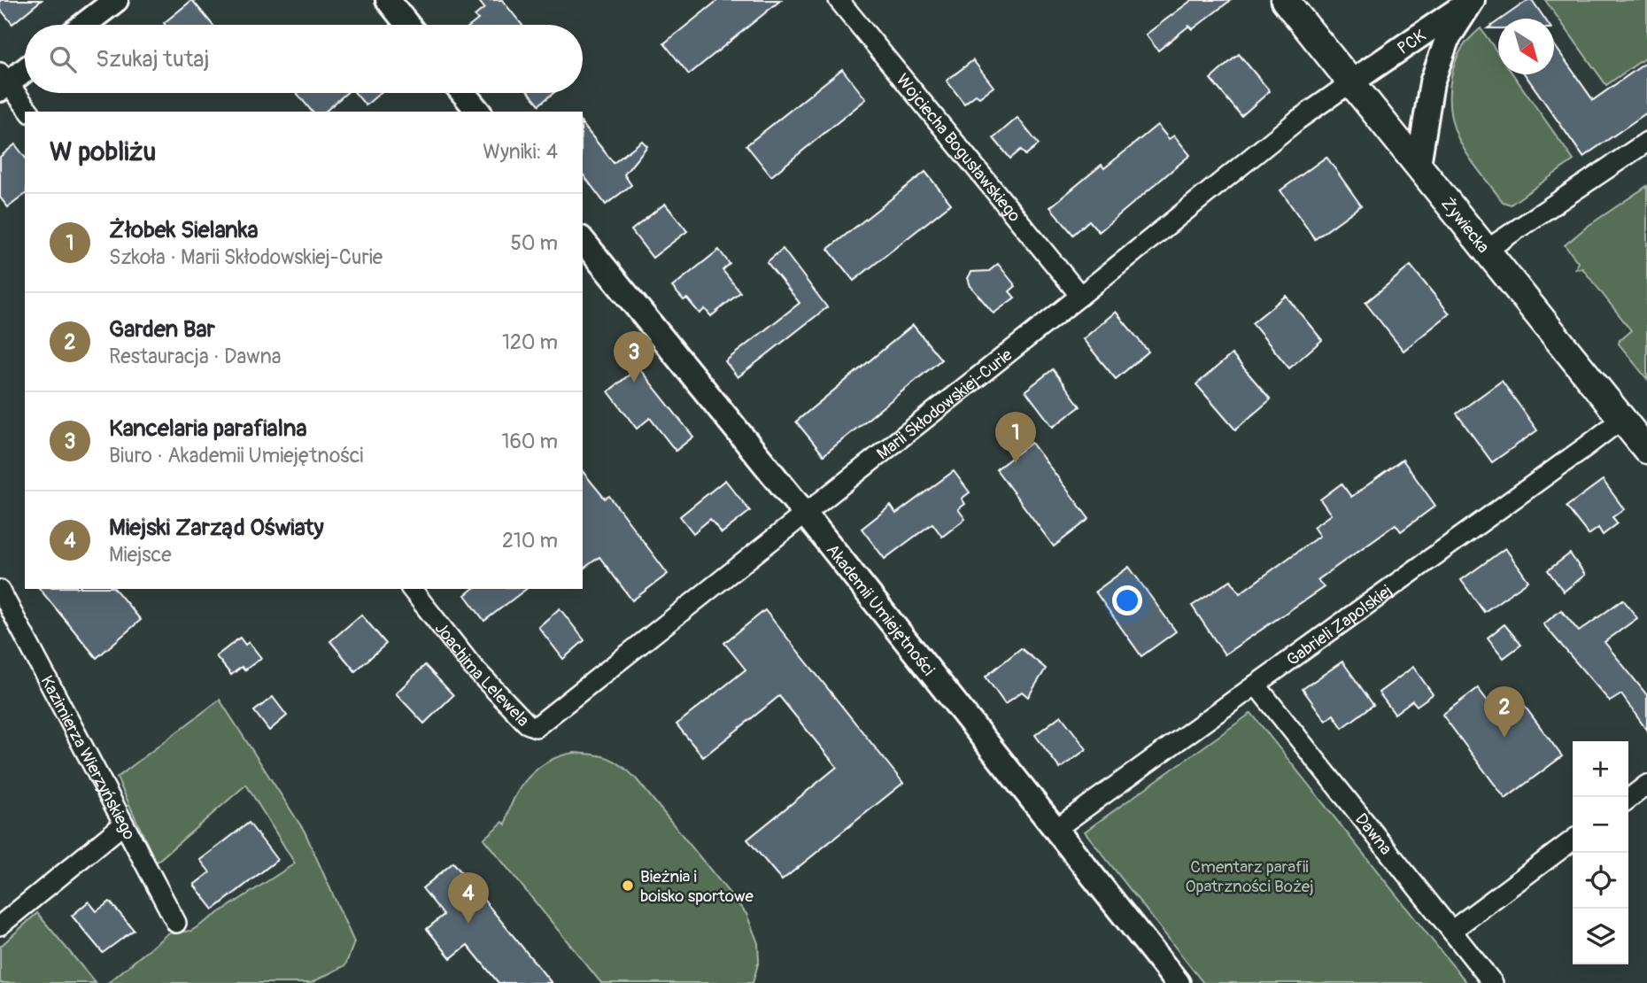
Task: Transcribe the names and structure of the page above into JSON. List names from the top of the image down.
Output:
{
  "streets": {
    "main road": ["Żywiecka"],
    "street": [
      "PCK",
      "Wojciecha Bogusławskiego",
      "Marii Skłodowskiej-Curie",
      "Akademii Umiejętności",
      "Gabrieli Zapolskiej",
      "Joachima Lelewela",
      "Kazimierza Wierzyńskiego",
      "Dawna"
    ]
  },
  "crossings": [
    ["PCK", "Żywiecka"],
    ["PCK", "Marii Skłodowskiej-Curie"],
    ["Wojciecha Bogusławskiego", "Marii Skłodowskiej-Curie"],
    ["Żywiecka", "Marii Skłodowskiej-Curie"],
    ["Żywiecka", "Gabrieli Zapolskiej"],
    ["Marii Skłodowskiej-Curie", "Akademii Umiejętności"],
    ["Marii Skłodowskiej-Curie", "Joachima Lelewela"],
    ["Akademii Umiejętności", "Gabrieli Zapolskiej"],
    ["Gabrieli Zapolskiej", "Dawna"]
  ],
  "parks": ["Cmentarz parafii Opatrzności Bożej"],
  "places": ["Bieżnia i boisko sportowe"],
  "north": "bottom right",
  "page": {
    "search": "Szukaj tutaj",
    "heading": ["W pobliżu", "Wyniki: 4"],
    "list": [
      {
        "mark": "1",
        "name": "Żłobek Sielanka",
        "note": "Szkoła · Marii Skłodowskiej-Curie",
        "value": "50 m"
      },
      {
        "mark": "2",
        "name": "Garden Bar",
        "note": "Restauracja · Dawna",
        "value": "120 m"
      },
      {
        "mark": "3",
        "name": "Kancelaria parafialna",
        "note": "Biuro · Akademii Umiejętności",
        "value": "160 m"
      },
      {
        "mark": "4",
        "name": "Miejski Zarząd Oświaty",
        "note": "Miejsce",
        "value": "210 m"
      }
    ],
    "pins": [
      "3",
      "1",
      "2",
      "4"
    ],
    "map_buttons": ["+", "−"]
  }
}
